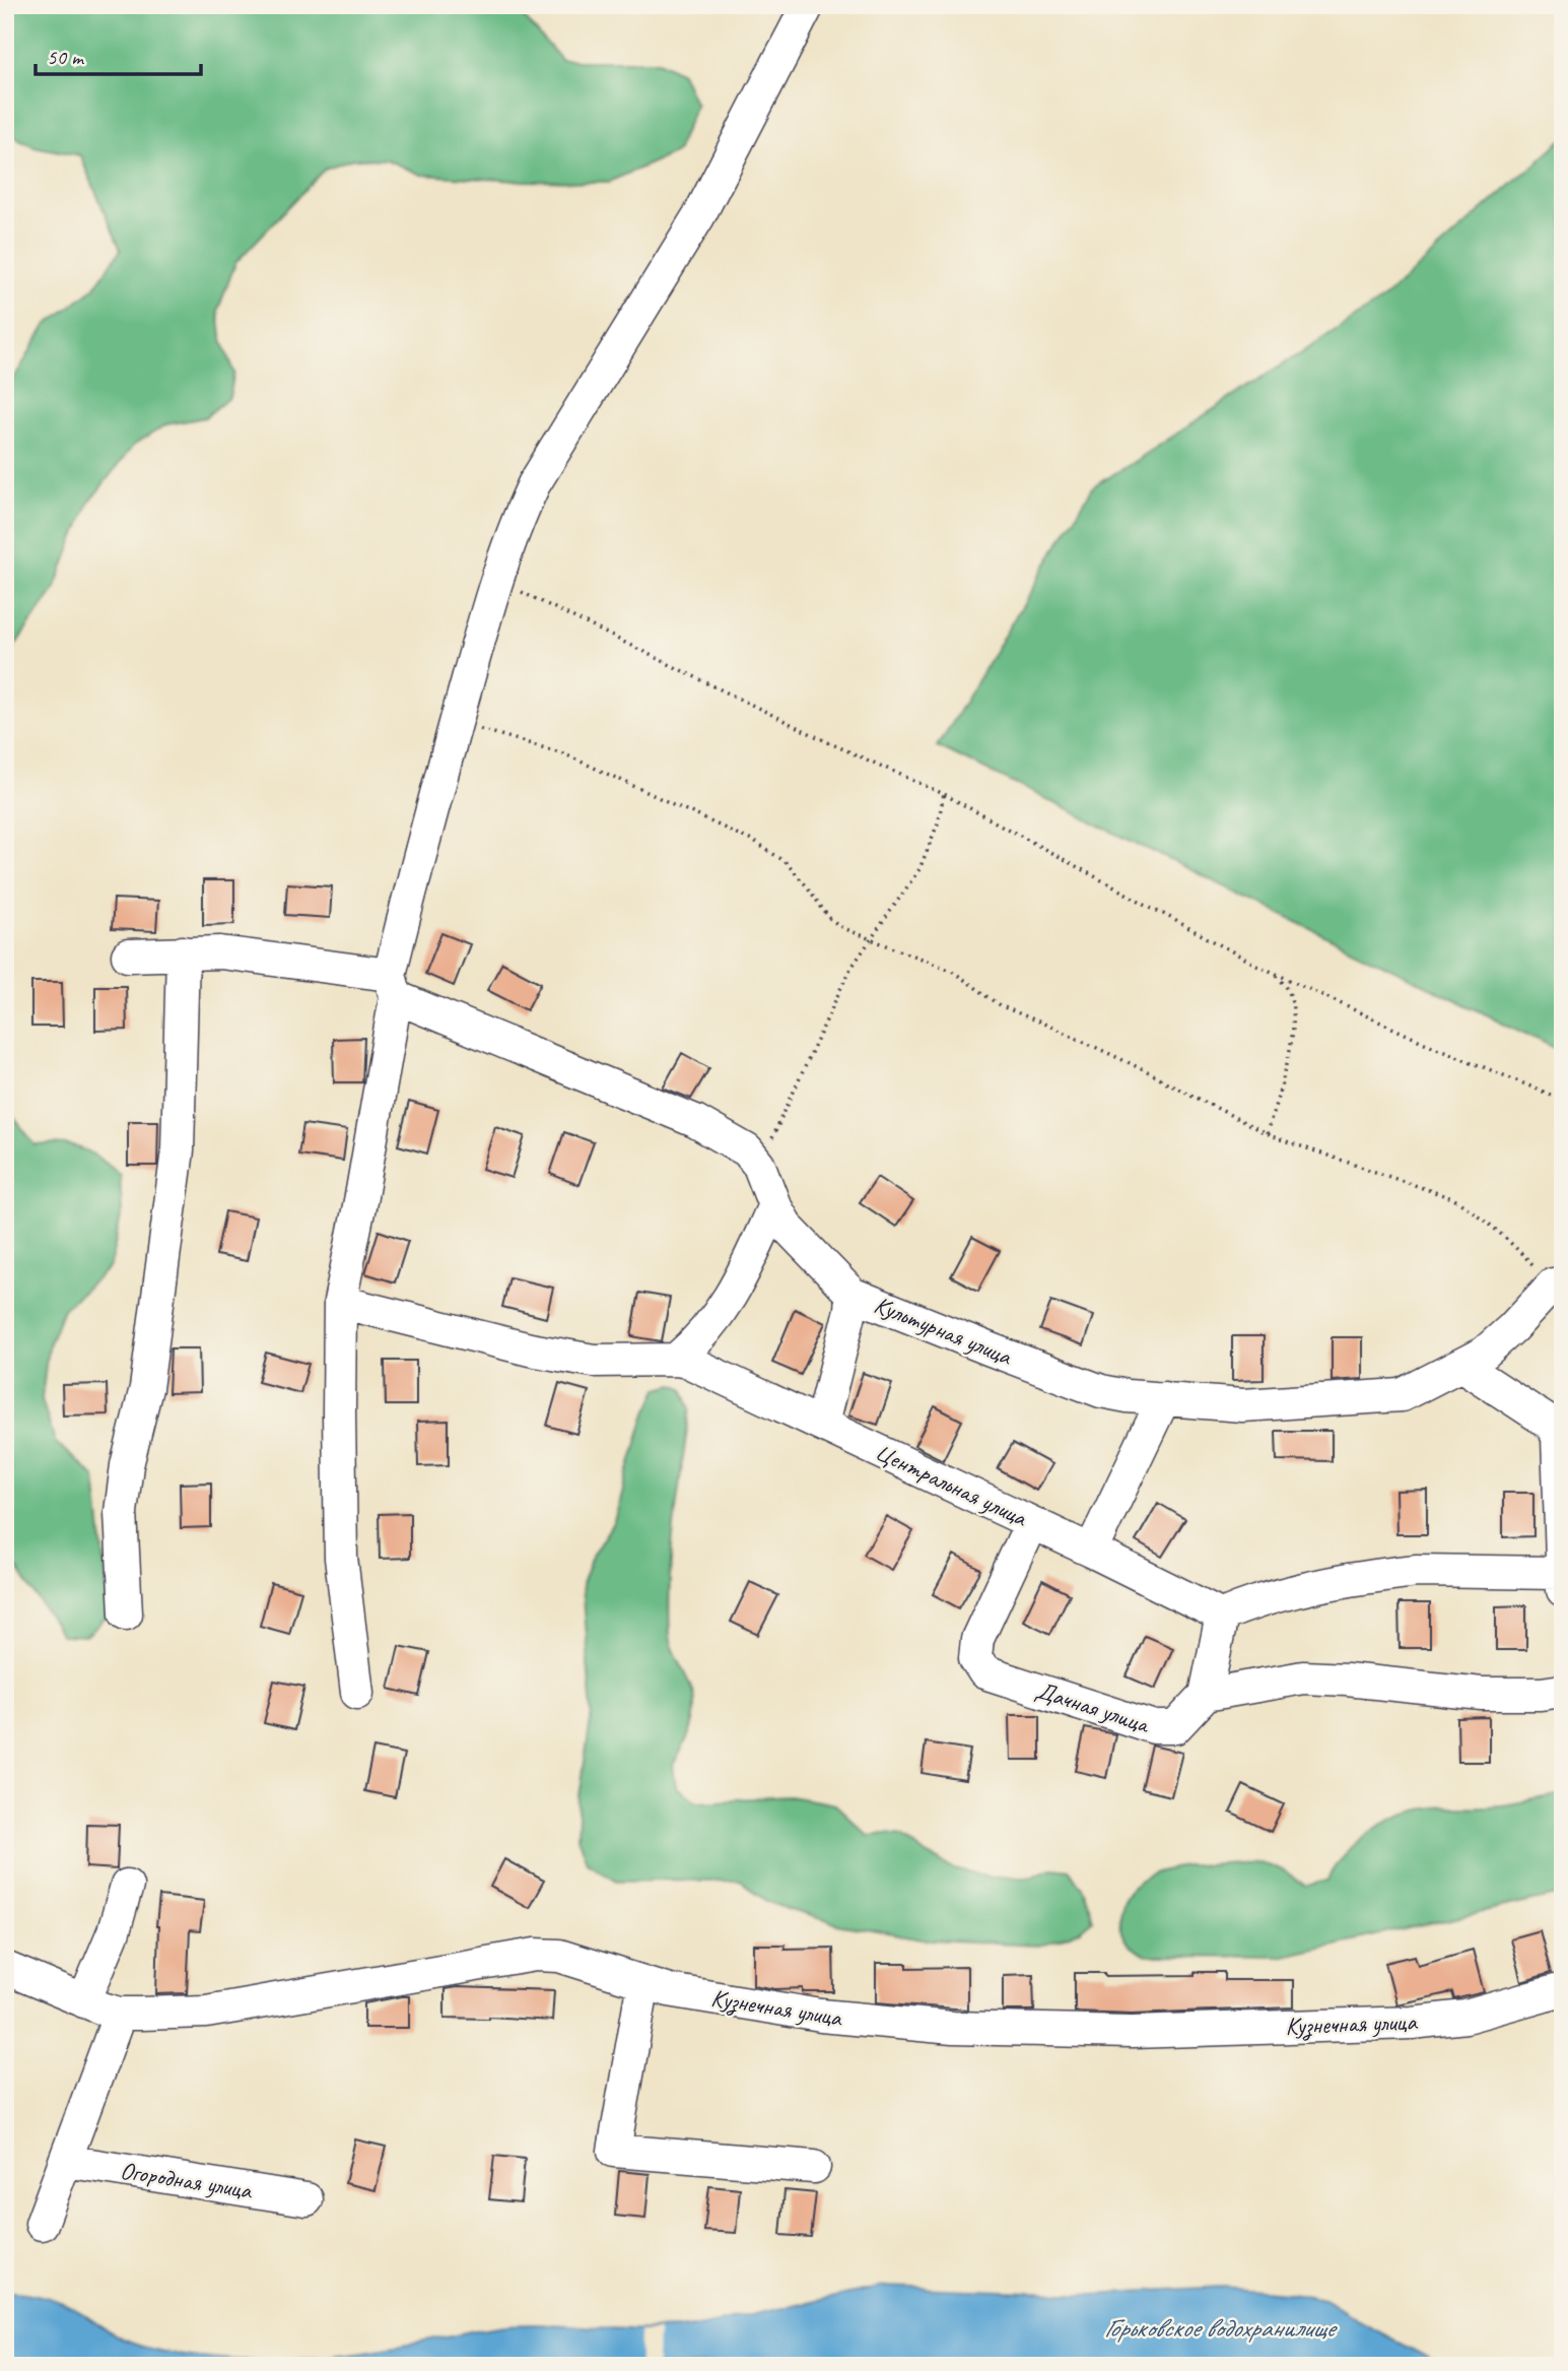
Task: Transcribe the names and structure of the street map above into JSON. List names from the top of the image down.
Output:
{
  "streets": {
    "street": [
      "Культурная улица",
      "Центральная улица",
      "Дачная улица",
      "Кузнечная улица",
      "Огородная улица"
    ]
  },
  "crossings": [
    ["Центральная улица", "Дачная улица"]
  ],
  "water": ["Горьковское водохранилище"],
  "scale_bar": "50 m"
}
